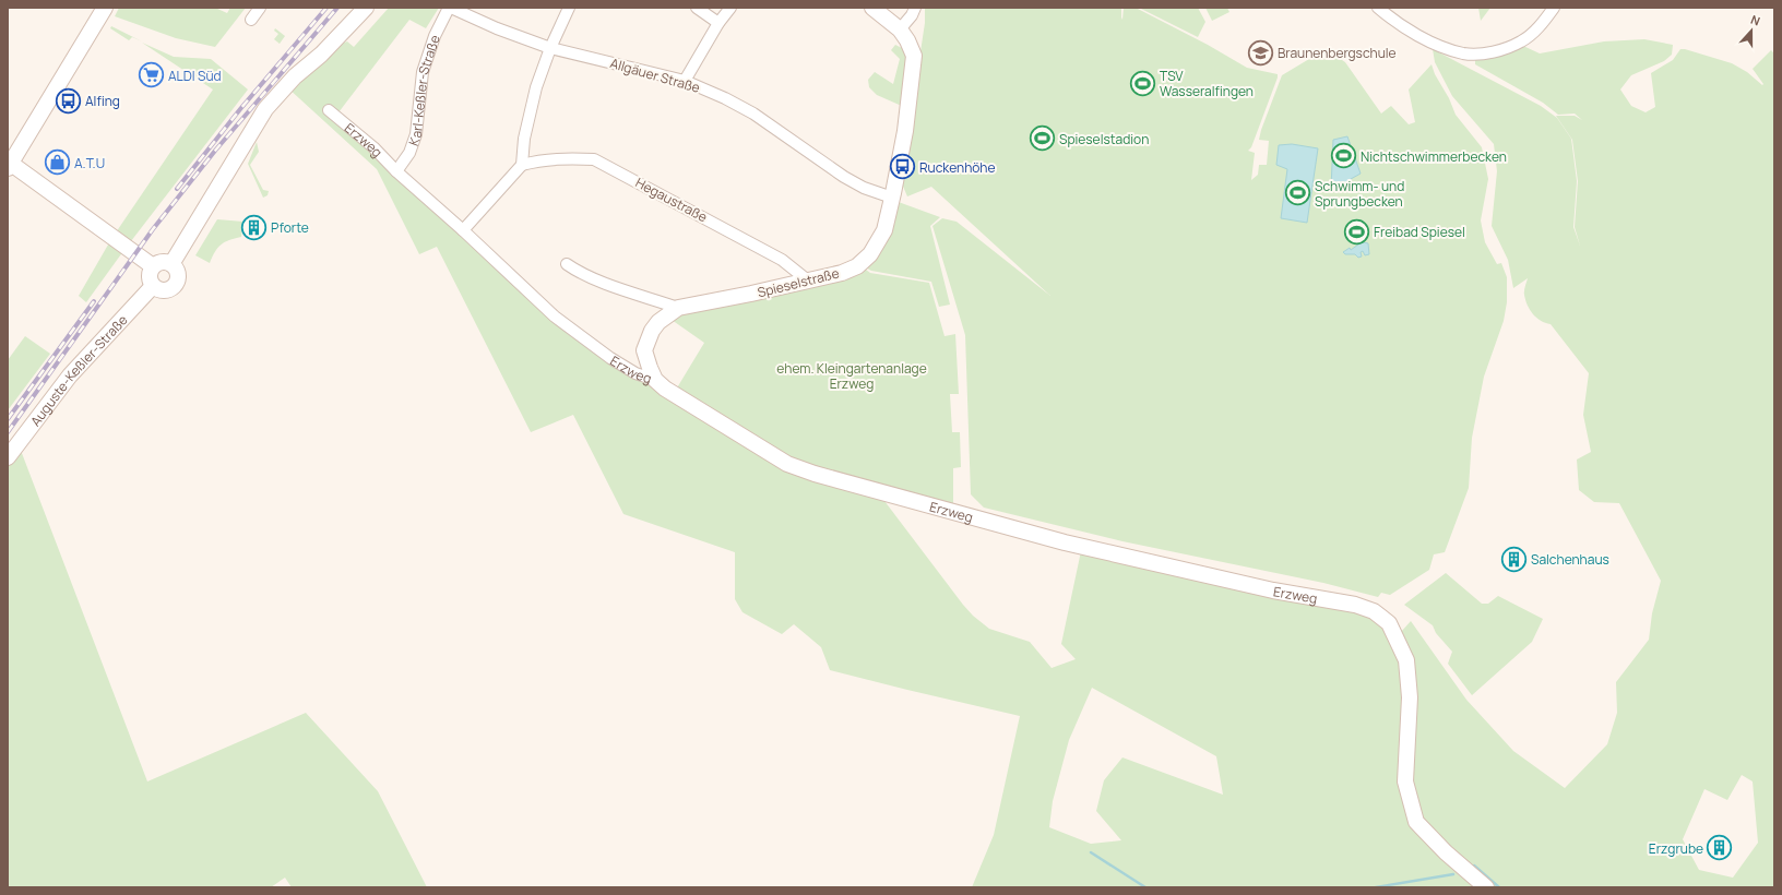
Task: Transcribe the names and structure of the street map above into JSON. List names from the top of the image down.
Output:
{
  "streets": {
    "street": [
      "Allgäuer Straße",
      "Karl-Keßler-Straße",
      "Erzweg",
      "Hegaustraße",
      "Spieselstraße",
      "Auguste-Keßler-Straße"
    ]
  },
  "crossings": [
    ["Allgäuer Straße", "Karl-Keßler-Straße"],
    ["Allgäuer Straße", "Spieselstraße"],
    ["Karl-Keßler-Straße", "Erzweg"],
    ["Erzweg", "Spieselstraße"],
    ["Hegaustraße", "Spieselstraße"]
  ],
  "parks": ["ehem. Kleingartenanlage Erzweg"],
  "places": {
    "school or university": ["Braunenbergschule"],
    "supermarket": ["ALDI Süd"],
    "sports": [
      "TSV Wasseralfingen",
      "Spieselstadion",
      "Nichtschwimmerbecken",
      "Schwimm- und Sprungbecken",
      "Freibad Spiesel"
    ],
    "bus stop": ["Alfing", "Ruckenhöhe"],
    "shop": ["A.T.U"],
    "building": ["Pforte", "Salchenhaus", "Erzgrube"]
  },
  "north": "top"
}
